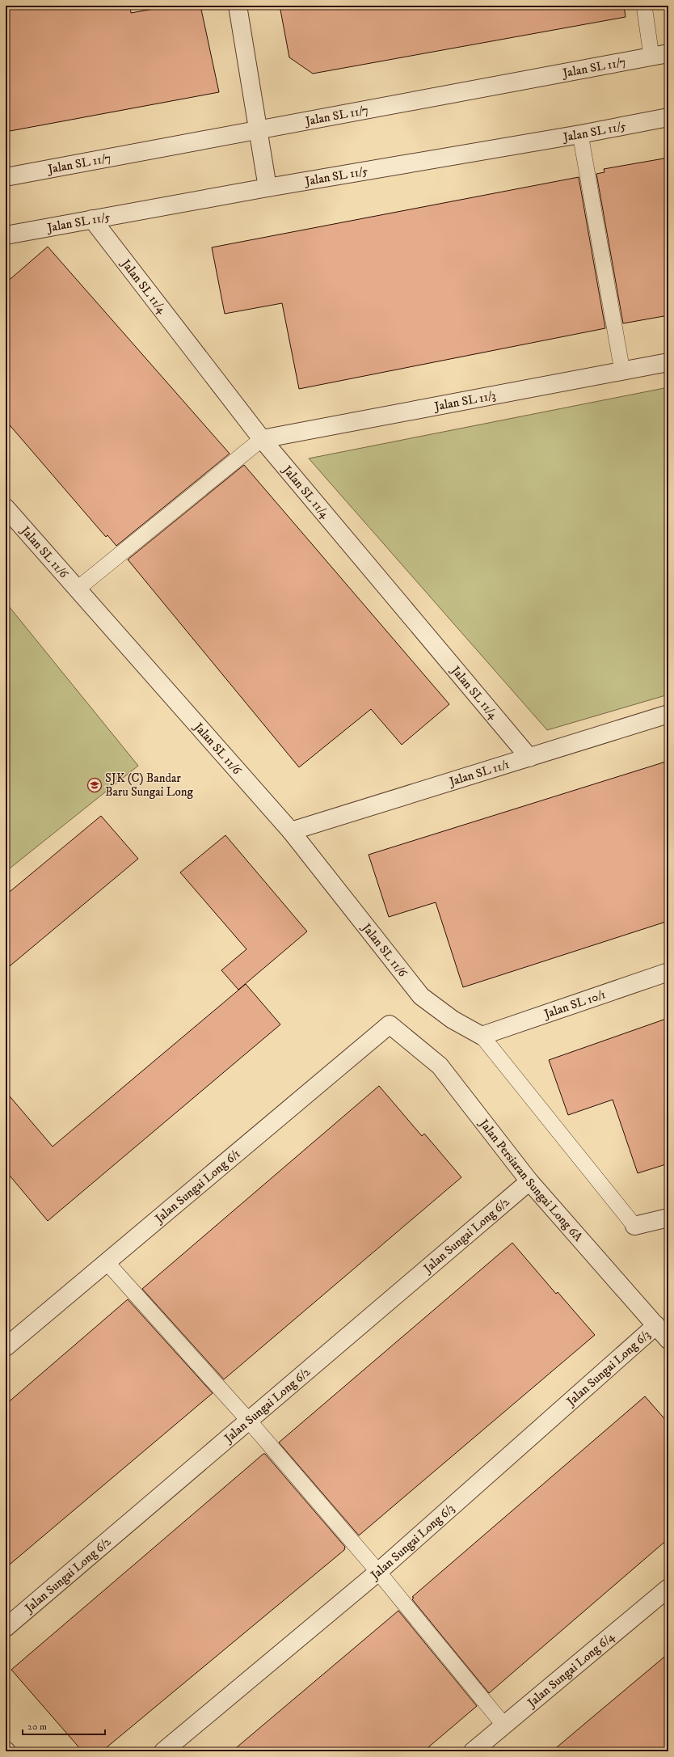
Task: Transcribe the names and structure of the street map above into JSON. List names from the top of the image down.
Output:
{
  "streets": {
    "street": [
      "Jalan SL 11/7",
      "Jalan SL 11/5",
      "Jalan SL 11/4",
      "Jalan SL 11/3",
      "Jalan SL 11/6",
      "Jalan SL 11/1",
      "Jalan SL 10/1",
      "Jalan Persiaran Sungai Long 6A",
      "Jalan Sungai Long 6/1",
      "Jalan Sungai Long 6/2",
      "Jalan Sungai Long 6/3",
      "Jalan Sungai Long 6/4"
    ]
  },
  "crossings": [
    ["Jalan SL 11/5", "Jalan SL 11/4"],
    ["Jalan SL 11/4", "Jalan SL 11/3"],
    ["Jalan SL 11/4", "Jalan SL 11/1"],
    ["Jalan SL 11/6", "Jalan SL 11/1"],
    ["Jalan SL 11/6", "Jalan SL 10/1"],
    ["Jalan Persiaran Sungai Long 6A", "Jalan Sungai Long 6/1"],
    ["Jalan Persiaran Sungai Long 6A", "Jalan Sungai Long 6/2"],
    ["Jalan Persiaran Sungai Long 6A", "Jalan Sungai Long 6/3"]
  ],
  "places": {
    "school or university": ["SJK (C) Bandar Baru Sungai Long"]
  },
  "scale_bar": "20 m"
}
